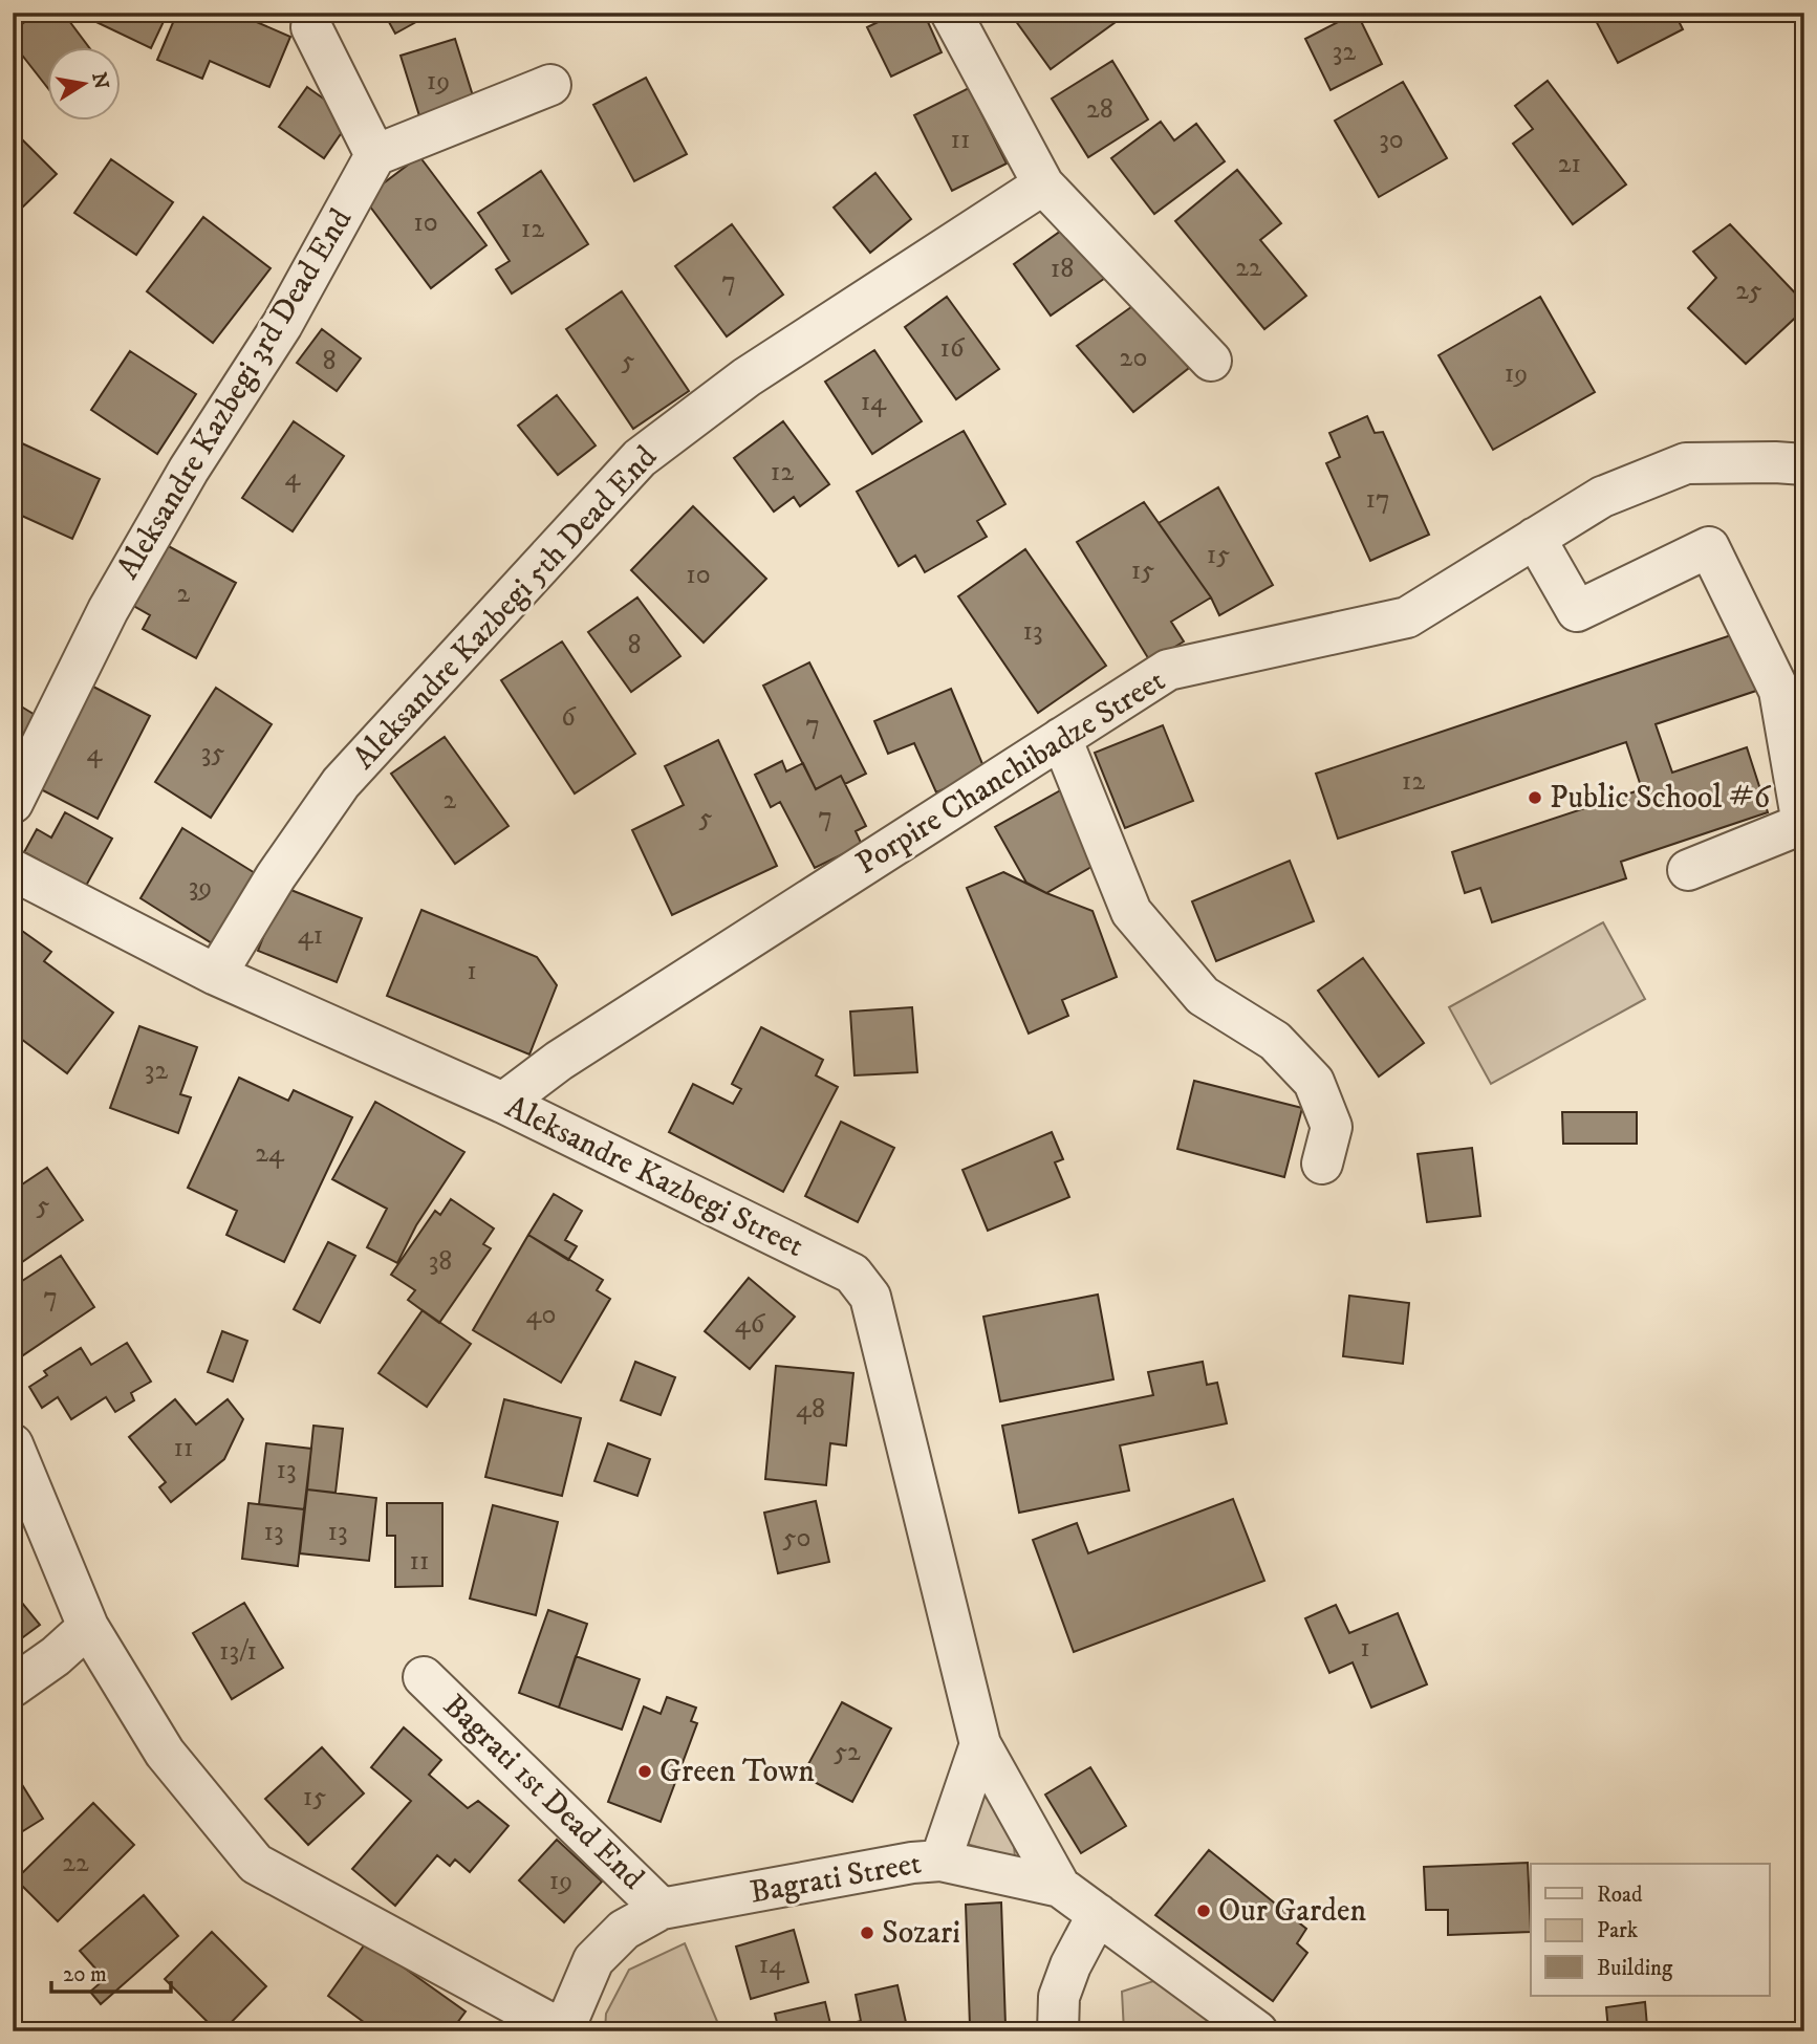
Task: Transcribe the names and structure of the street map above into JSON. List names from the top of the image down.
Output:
{
  "streets": {
    "street": [
      "Aleksandre Kazbegi 3rd Dead End",
      "Aleksandre Kazbegi 5th Dead End",
      "Porpire Chanchibadze Street",
      "Aleksandre Kazbegi Street",
      "Bagrati 1st Dead End",
      "Bagrati Street"
    ]
  },
  "crossings": [
    ["Aleksandre Kazbegi 5th Dead End", "Aleksandre Kazbegi Street"],
    ["Porpire Chanchibadze Street", "Aleksandre Kazbegi Street"],
    ["Aleksandre Kazbegi Street", "Bagrati Street"],
    ["Bagrati 1st Dead End", "Bagrati Street"]
  ],
  "places": [
    "Public School #6",
    "Green Town",
    "Our Garden",
    "Sozari"
  ],
  "house_numbers": [
    "32",
    "19",
    "28",
    "11",
    "30",
    "21",
    "10",
    "12",
    "22",
    "18",
    "7",
    "25",
    "16",
    "20",
    "8",
    "5",
    "19",
    "14",
    "12",
    "4",
    "17",
    "15",
    "15",
    "10",
    "2",
    "13",
    "8",
    "6",
    "7",
    "4",
    "35",
    "12",
    "2",
    "7",
    "5",
    "39",
    "41",
    "1",
    "32",
    "24",
    "5",
    "38",
    "7",
    "40",
    "46",
    "48",
    "11",
    "13",
    "13",
    "13",
    "50",
    "11",
    "1",
    "13/1",
    "52",
    "15",
    "22",
    "19",
    "14"
  ],
  "legend": ["Road", "Park", "Building"],
  "scale_bar": "20 m",
  "north": "right"
}
